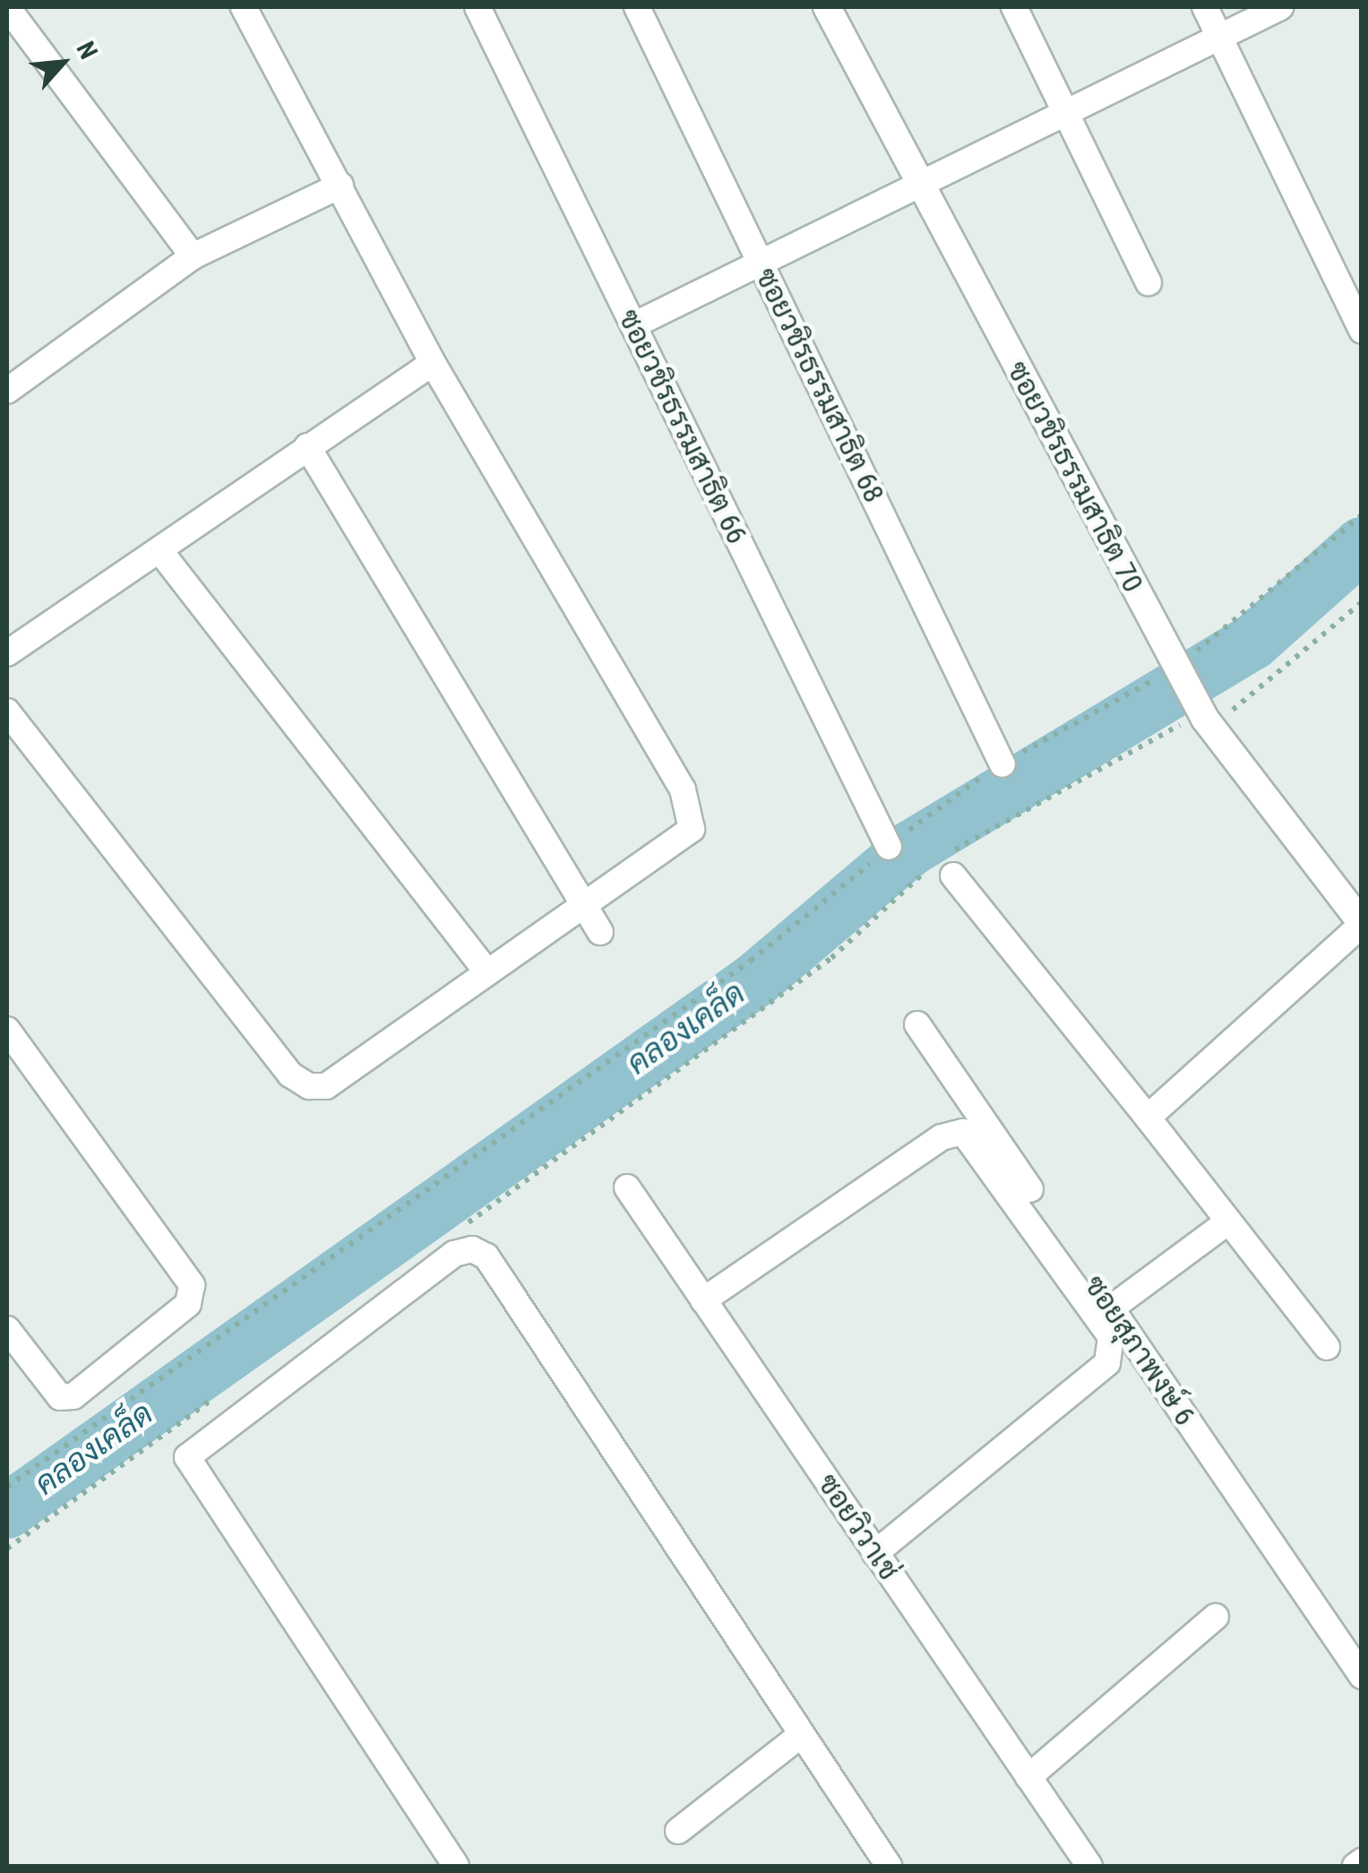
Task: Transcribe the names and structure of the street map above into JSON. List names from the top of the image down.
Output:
{
  "streets": {
    "street": [
      "ซอยวชิรธรรมสาธิต 68",
      "ซอยวชิรธรรมสาธิต 66",
      "ซอยวชิรธรรมสาธิต 70",
      "ซอยสุภาพงษ์ 6",
      "ซอยวิวาเช่"
    ]
  },
  "water": ["คลองเคล็ด"],
  "north": "top right"
}
